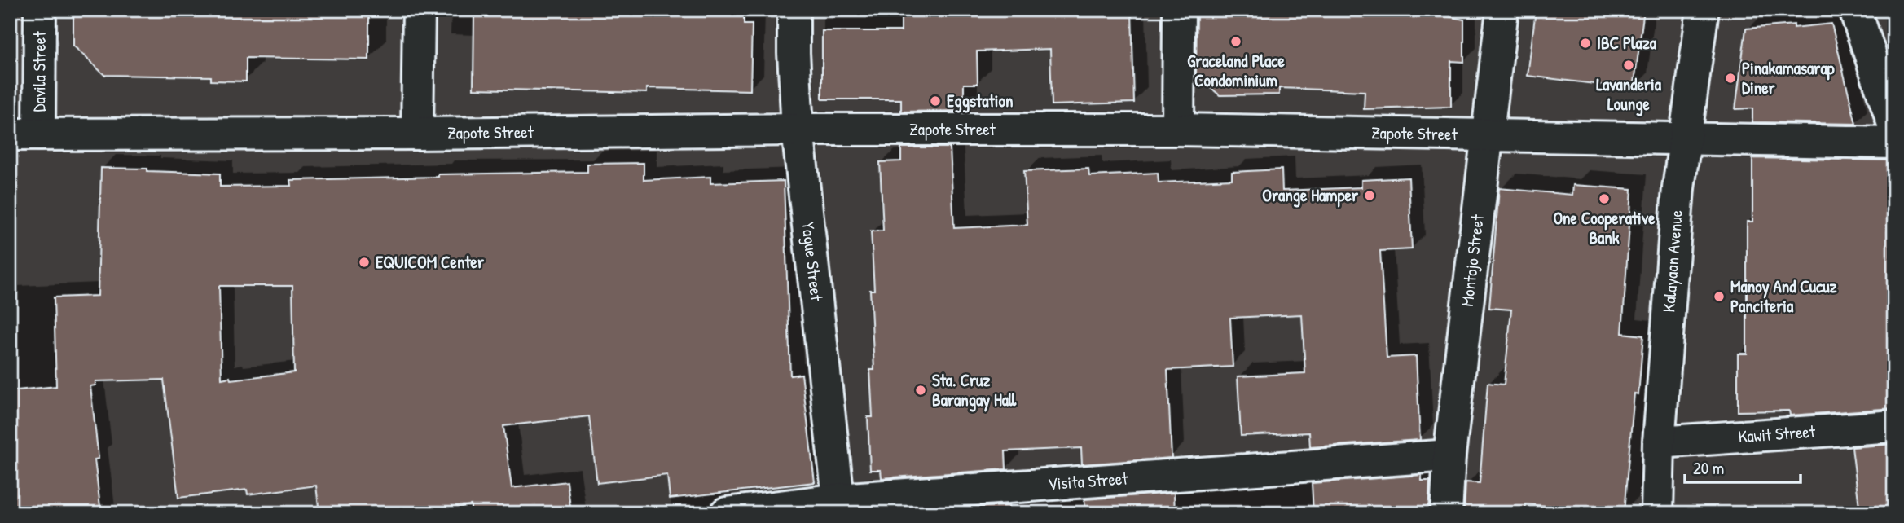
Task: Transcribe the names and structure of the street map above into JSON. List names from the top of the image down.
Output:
{
  "streets": {
    "street": [
      "Davila Street",
      "Zapote Street",
      "Kalayaan Avenue",
      "Yague Street",
      "Montojo Street",
      "Kawit Street",
      "Visita Street"
    ]
  },
  "crossings": [
    ["Davila Street", "Zapote Street"],
    ["Zapote Street", "Kalayaan Avenue"],
    ["Zapote Street", "Yague Street"],
    ["Zapote Street", "Montojo Street"],
    ["Kalayaan Avenue", "Kawit Street"],
    ["Yague Street", "Visita Street"],
    ["Montojo Street", "Visita Street"]
  ],
  "places": [
    "Graceland Place Condominium",
    "IBC Plaza",
    "Lavanderia Lounge",
    "Pinakamasarap Diner",
    "Eggstation",
    "Orange Hamper",
    "One Cooperative Bank",
    "EQUICOM Center",
    "Manoy And Cucuz Panciteria",
    "Sta. Cruz Barangay Hall"
  ],
  "scale_bar": "20 m"
}
